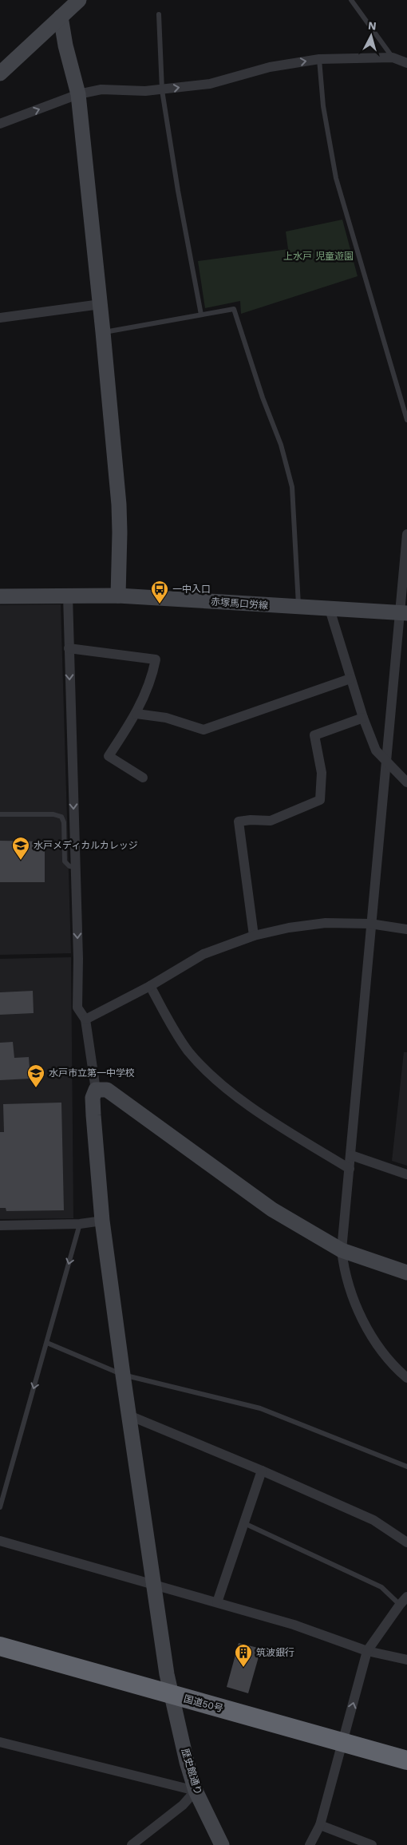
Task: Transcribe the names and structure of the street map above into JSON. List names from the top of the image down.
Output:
{
  "streets": {
    "highway": ["国道50号"],
    "street": ["赤塚馬口労線", "歴史館通り"]
  },
  "crossings": [
    ["国道50号", "歴史館通り"]
  ],
  "parks": ["上水戸 児童遊園"],
  "places": {
    "bus stop": ["一中入口"],
    "school or university": ["水戸メディカルカレッジ", "水戸市立第一中学校"],
    "building": ["筑波銀行"]
  },
  "north": "top"
}
